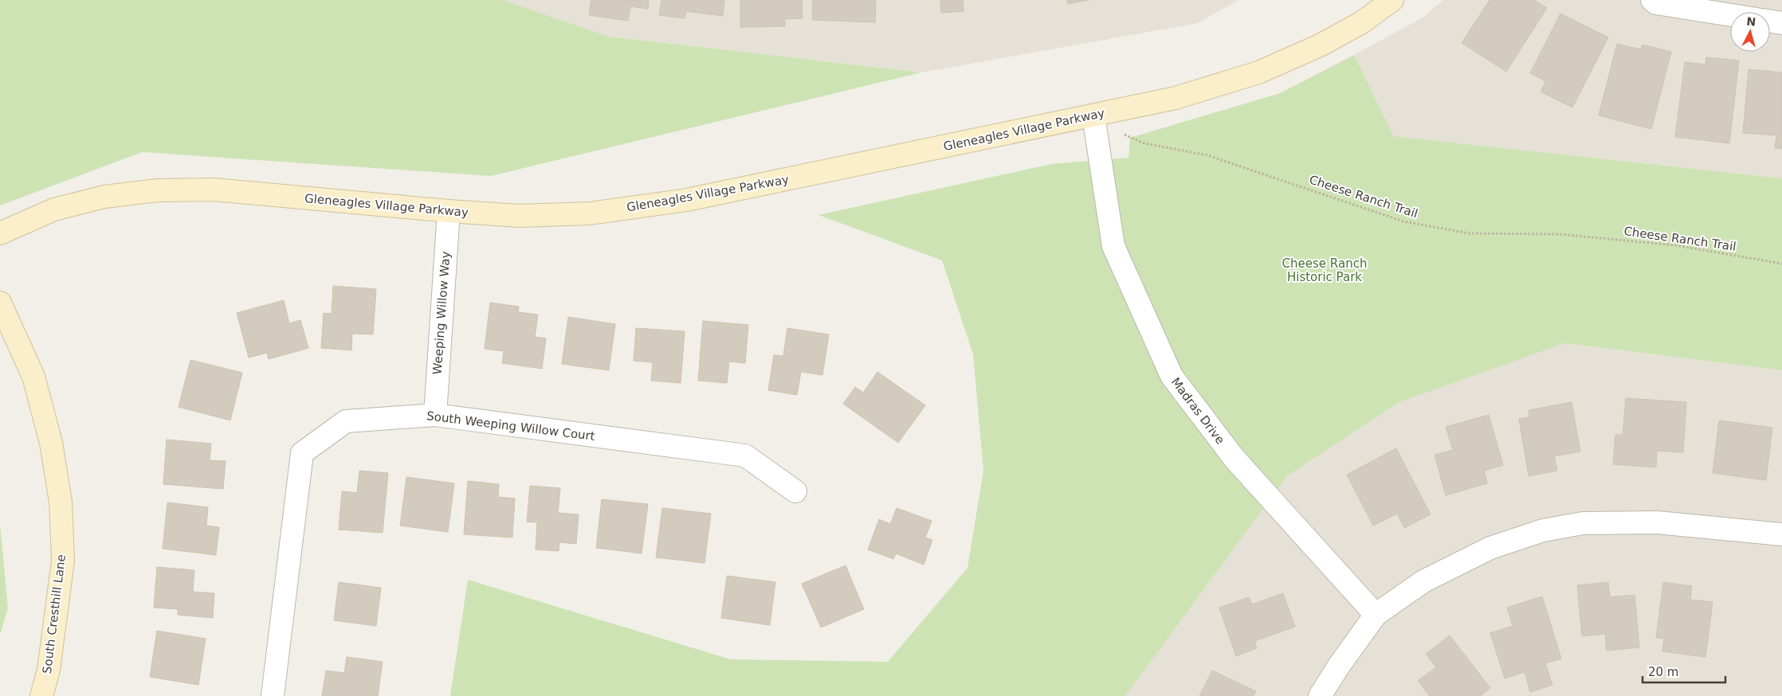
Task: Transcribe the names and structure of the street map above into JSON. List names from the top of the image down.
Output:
{
  "streets": {
    "street": [
      "Gleneagles Village Parkway",
      "Weeping Willow Way",
      "Madras Drive",
      "South Weeping Willow Court",
      "South Cresthill Lane"
    ],
    "path": ["Cheese Ranch Trail"]
  },
  "crossings": [
    ["Gleneagles Village Parkway", "Cheese Ranch Trail"],
    ["Gleneagles Village Parkway", "Weeping Willow Way"],
    ["Gleneagles Village Parkway", "Madras Drive"],
    ["Cheese Ranch Trail", "Madras Drive"],
    ["Weeping Willow Way", "South Weeping Willow Court"]
  ],
  "parks": ["Cheese Ranch Historic Park"],
  "scale_bar": "20 m",
  "north": "top"
}
